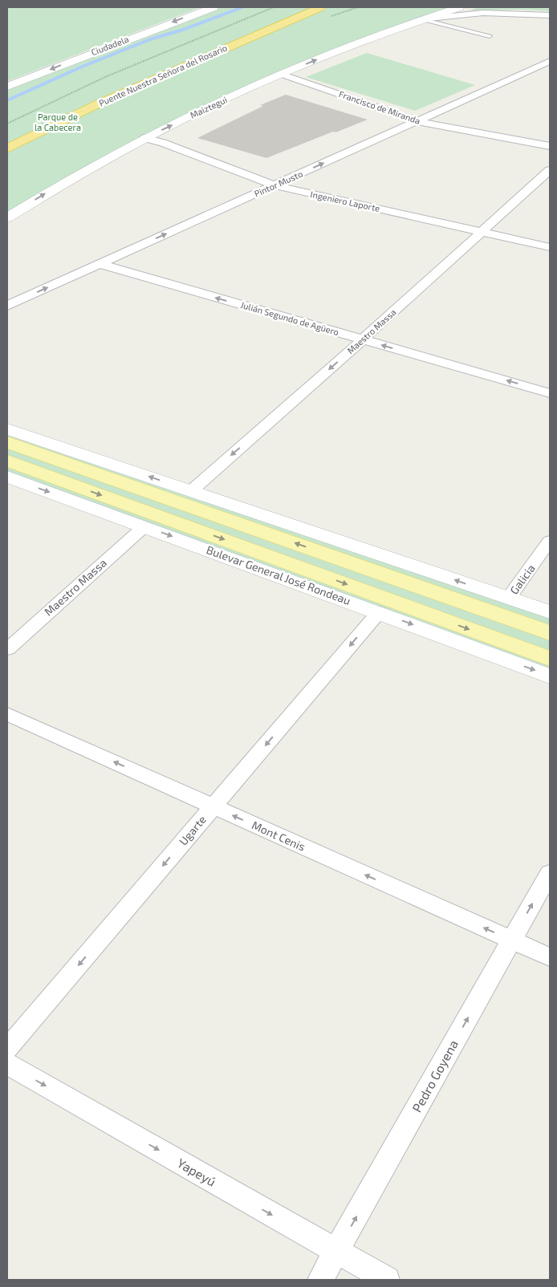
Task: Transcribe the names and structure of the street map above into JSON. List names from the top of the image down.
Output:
{
  "streets": {
    "highway": ["Puente Nuestra Señora del Rosario"],
    "main road": ["Ciudadela", "Maiztegui", "Bulevar General José Rondeau"],
    "street": [
      "Francisco de Miranda",
      "Pintor Musto",
      "Ingeniero Laporte",
      "Julián Segundo de Agüero",
      "Maestro Massa",
      "Galicia",
      "Ugarte",
      "Mont Cenis",
      "Pedro Goyena",
      "Yapeyú"
    ]
  },
  "crossings": [
    ["Maiztegui", "Francisco de Miranda"],
    ["Maiztegui", "Ingeniero Laporte"],
    ["Francisco de Miranda", "Pintor Musto"],
    ["Pintor Musto", "Ingeniero Laporte"],
    ["Pintor Musto", "Julián Segundo de Agüero"],
    ["Ingeniero Laporte", "Maestro Massa"],
    ["Julián Segundo de Agüero", "Maestro Massa"],
    ["Maestro Massa", "Bulevar General José Rondeau"],
    ["Bulevar General José Rondeau", "Ugarte"],
    ["Ugarte", "Mont Cenis"],
    ["Mont Cenis", "Pedro Goyena"],
    ["Pedro Goyena", "Yapeyú"]
  ],
  "one_way": [
    "Ciudadela",
    "Maiztegui",
    "Pintor Musto",
    "Julián Segundo de Agüero",
    "Ugarte",
    "Mont Cenis",
    "Pedro Goyena",
    "Yapeyú"
  ],
  "parks": ["Parque de la Cabecera"]
}
